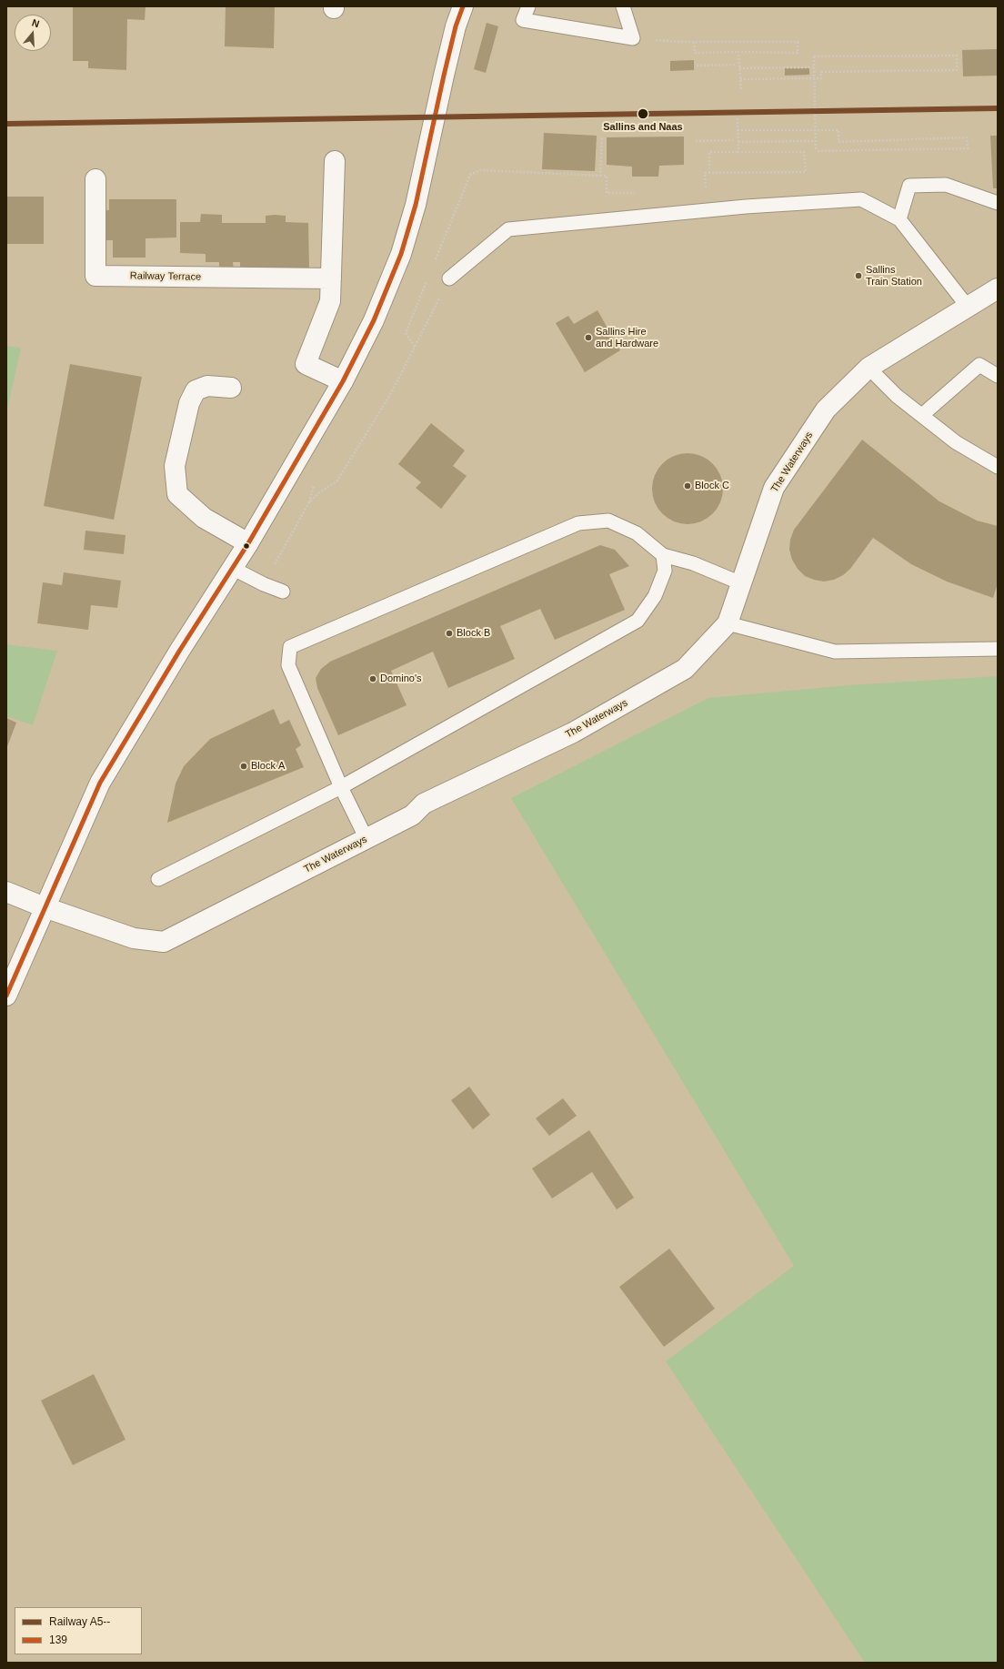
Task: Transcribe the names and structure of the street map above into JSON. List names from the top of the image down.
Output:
{
  "streets": {
    "street": ["Railway Terrace", "The Waterways"]
  },
  "places": [
    "Sallins and Naas",
    "Sallins Train Station",
    "Sallins Hire and Hardware",
    "Block C",
    "Block B",
    "Domino's",
    "Block A"
  ],
  "lines": ["transit line 139", "rail line A5--"],
  "legend": ["Railway A5--", "139"],
  "north": "top"
}
